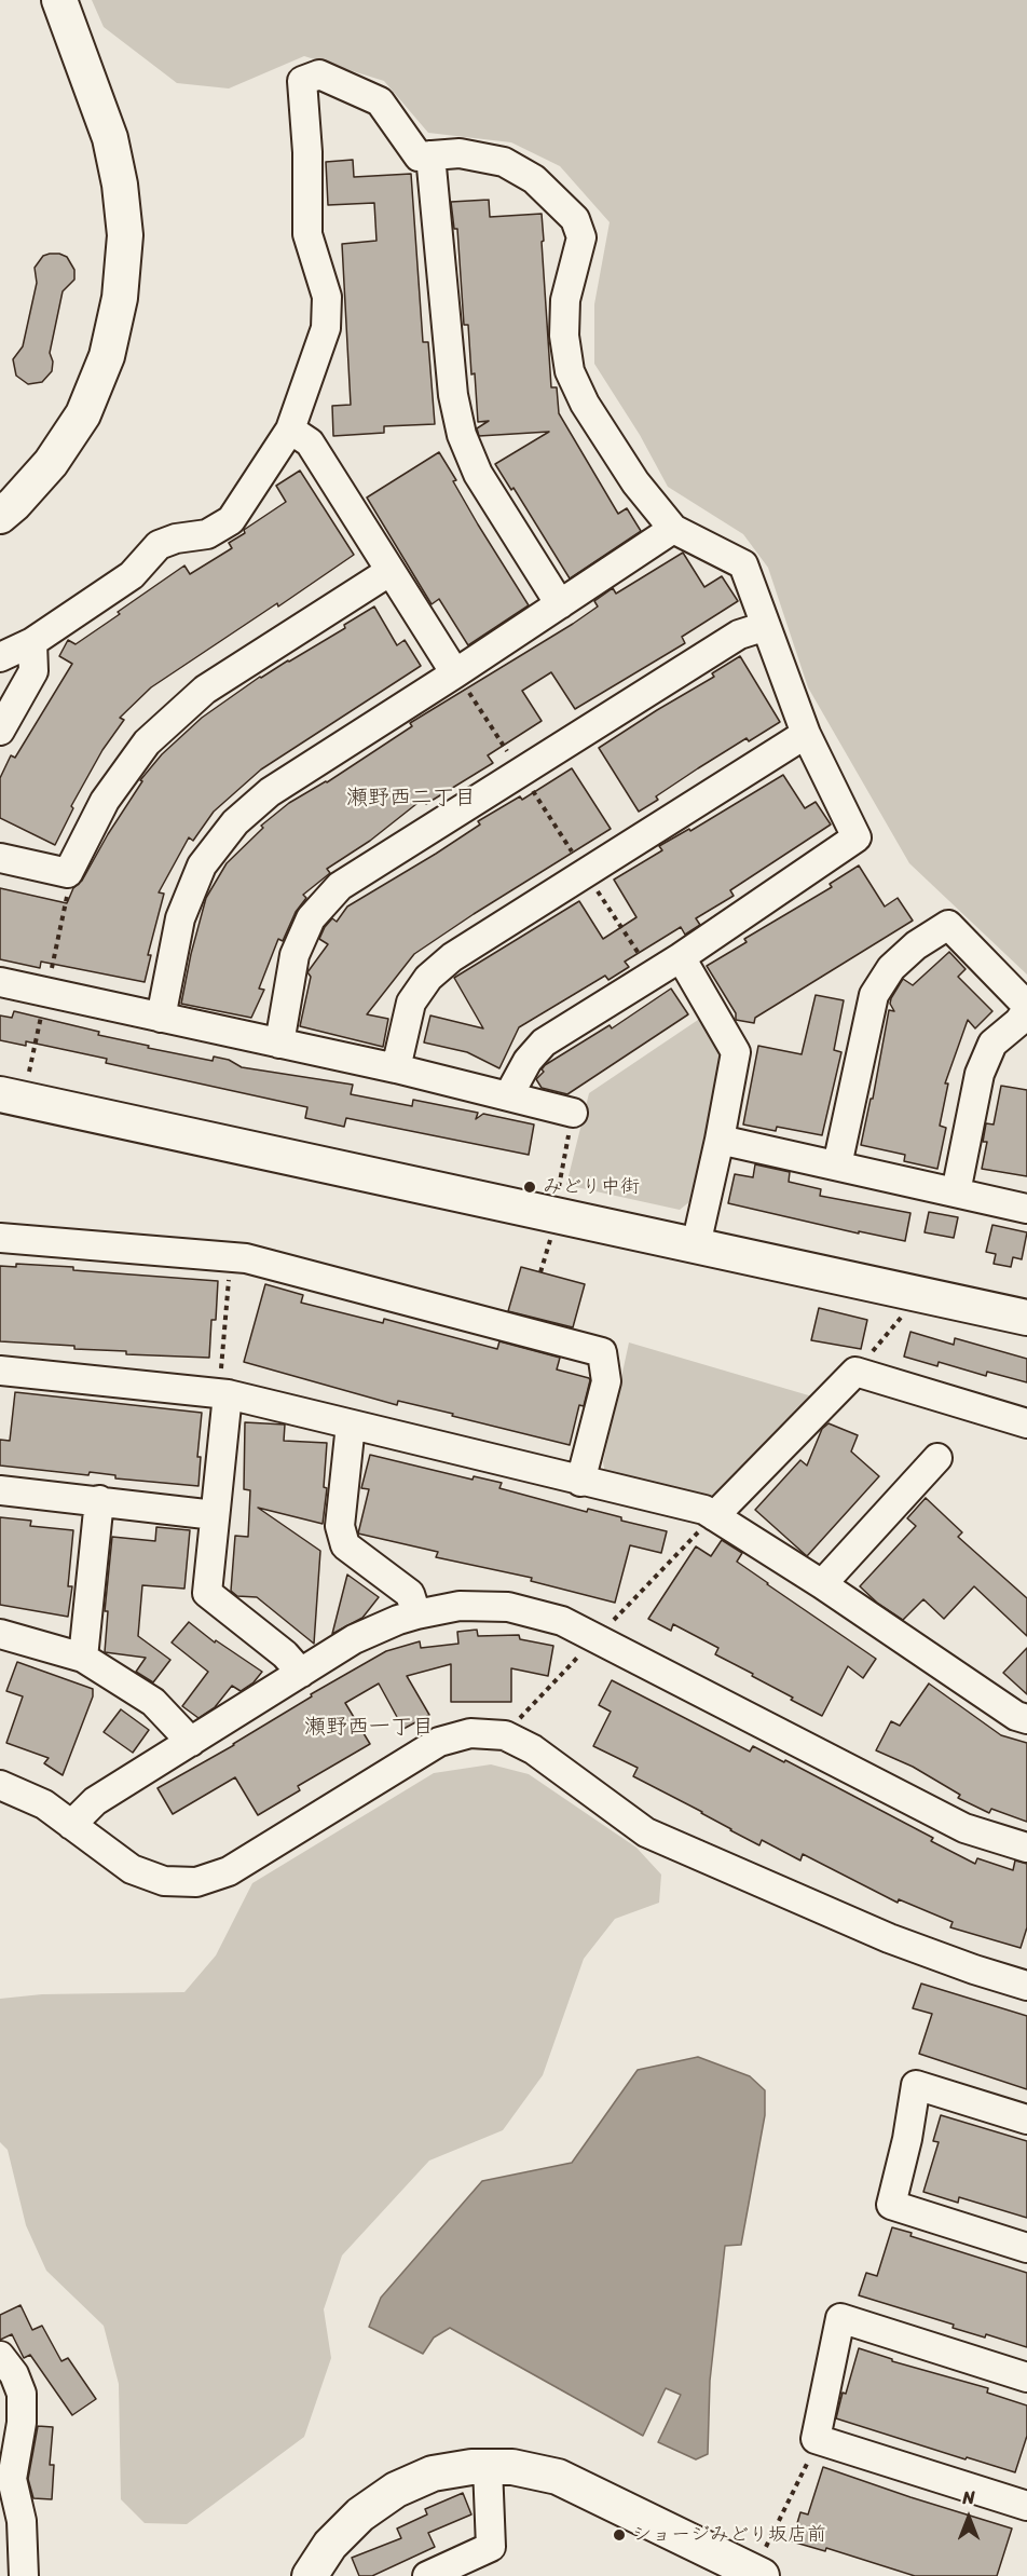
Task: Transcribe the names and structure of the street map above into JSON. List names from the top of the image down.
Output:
{
  "districts": ["瀬野西二丁目", "瀬野西一丁目"],
  "places": ["みどり中街", "ショージみどり坂店前"],
  "north": "top"
}
